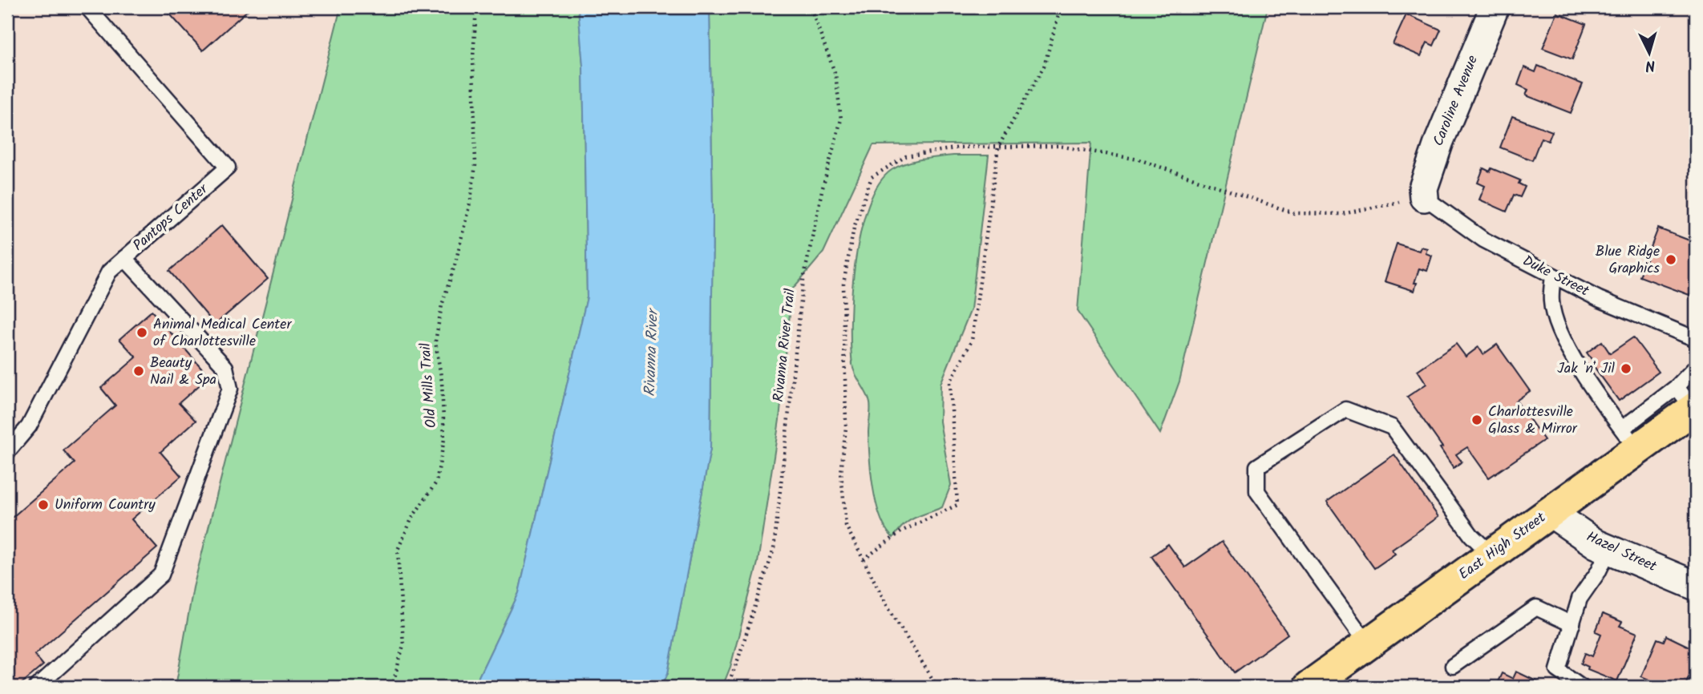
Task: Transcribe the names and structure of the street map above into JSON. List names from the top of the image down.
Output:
{
  "streets": {
    "main road": ["East High Street"],
    "street": ["Caroline Avenue", "Hazel Street"],
    "lane": ["Pantops Center", "Duke Street"],
    "path": ["Rivanna River Trail", "Old Mills Trail"]
  },
  "crossings": [
    ["Caroline Avenue", "Duke Street"],
    ["East High Street", "Hazel Street"]
  ],
  "water": ["Rivanna River"],
  "places": [
    "Blue Ridge Graphics",
    "Animal Medical Center of Charlottesville",
    "Jak 'n' Jil",
    "Beauty Nail & Spa",
    "Charlottesville Glass & Mirror",
    "Uniform Country"
  ],
  "north": "bottom"
}
